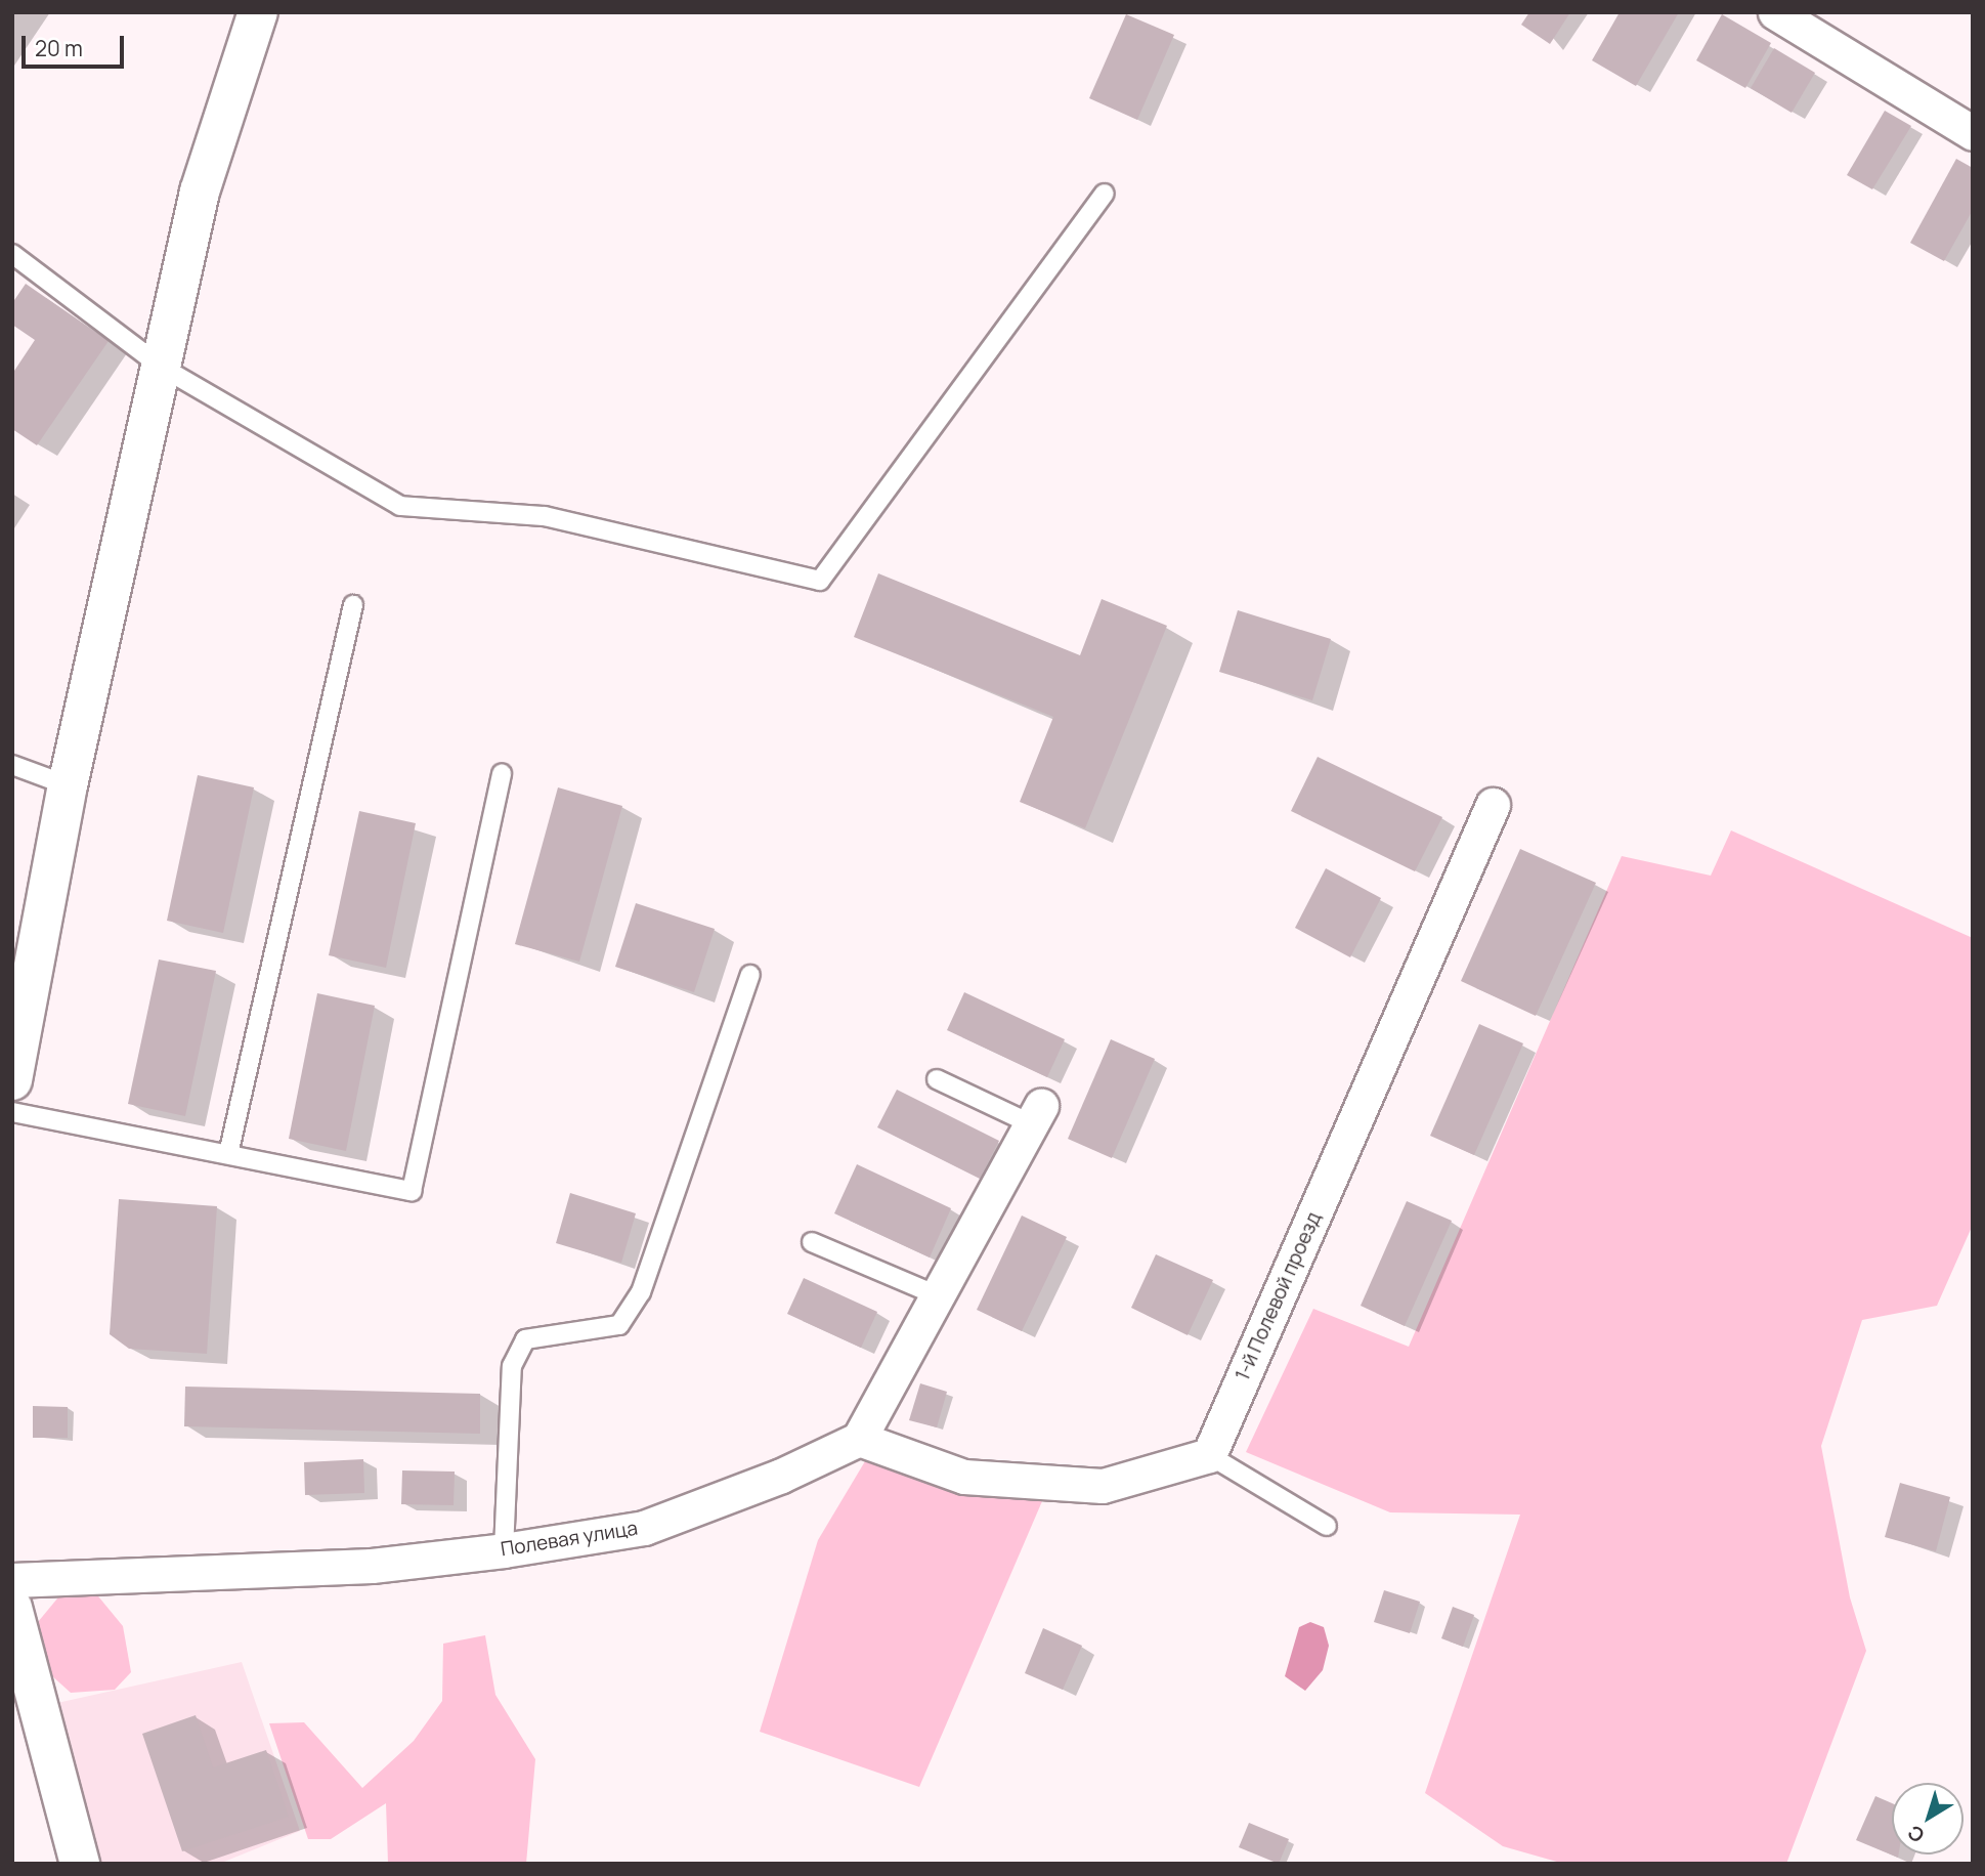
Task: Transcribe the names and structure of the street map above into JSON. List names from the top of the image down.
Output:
{
  "streets": {
    "street": ["1-й Полевой проезд", "Полевая улица"]
  },
  "scale_bar": "20 m",
  "north": "bottom left"
}
